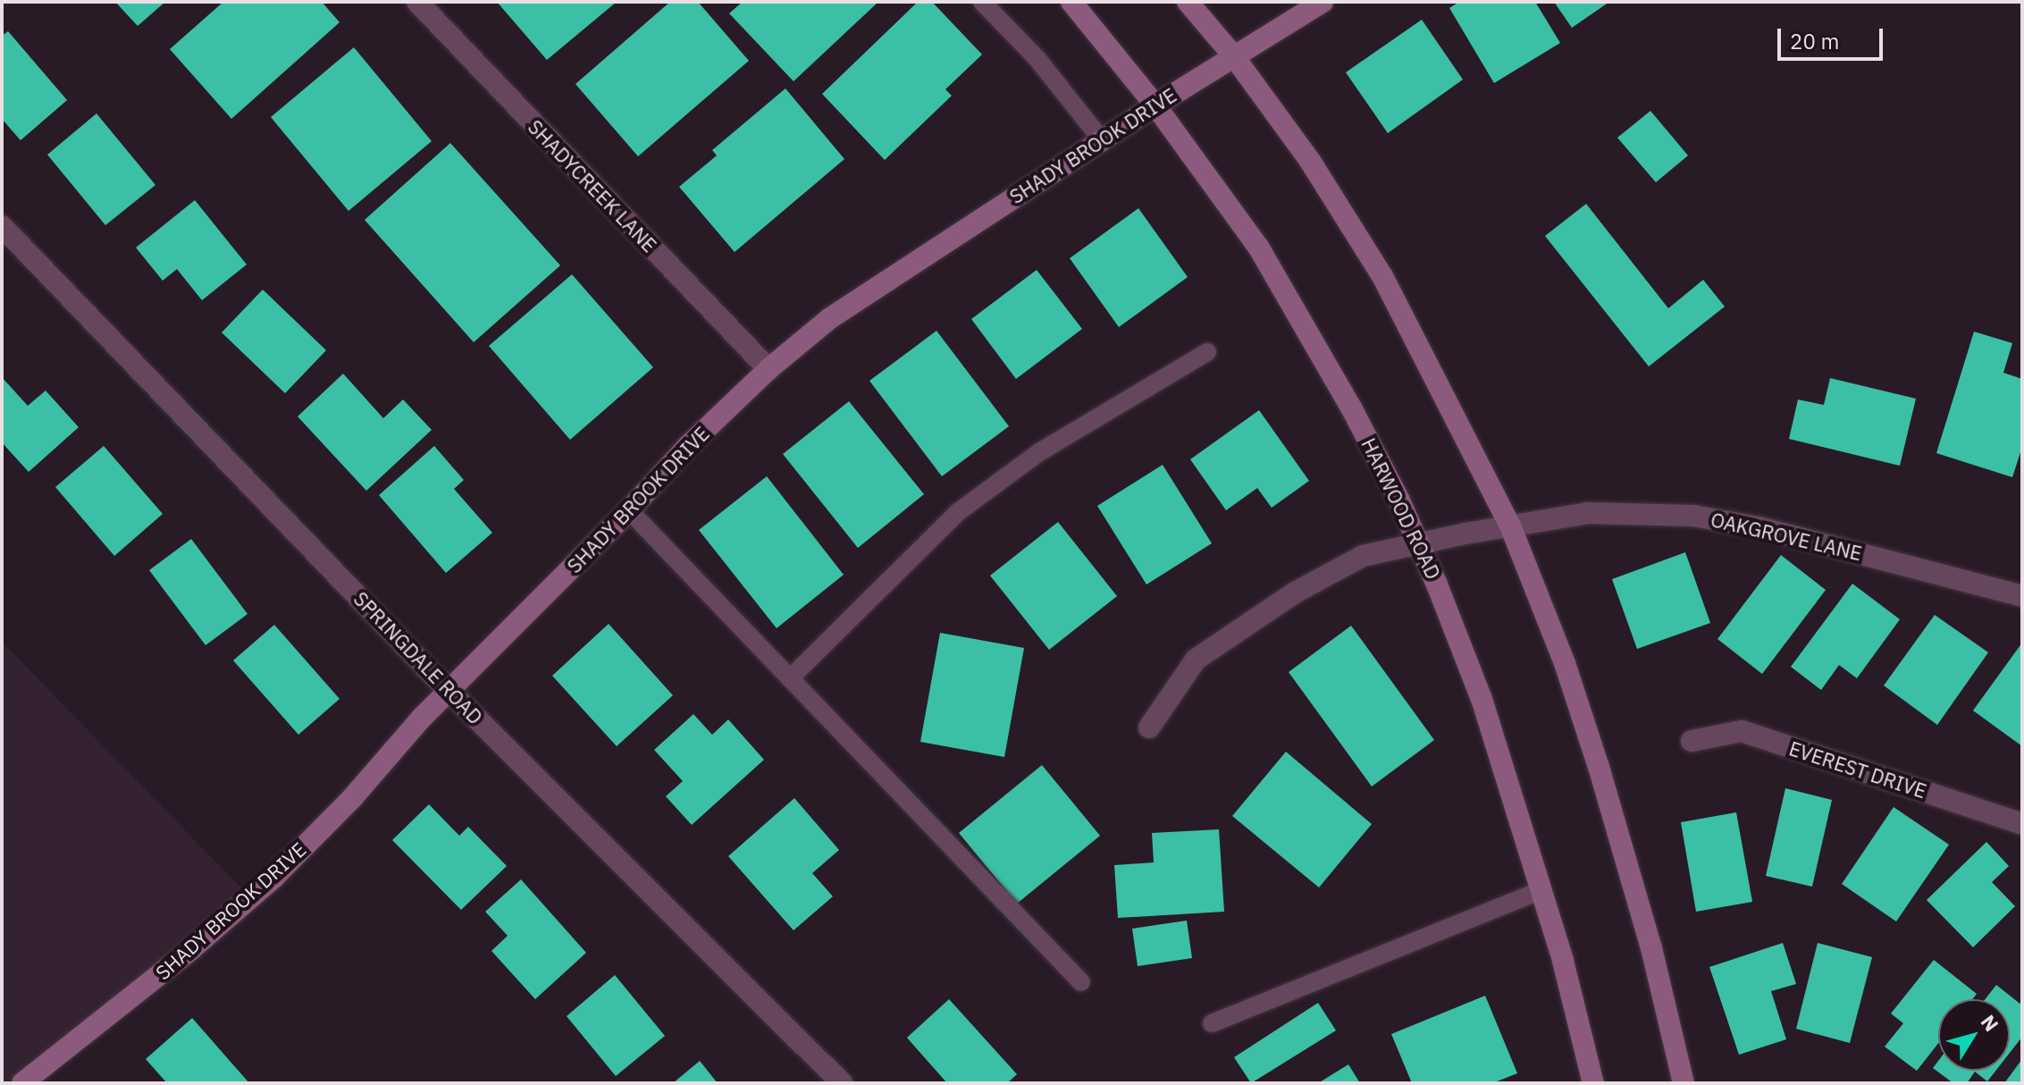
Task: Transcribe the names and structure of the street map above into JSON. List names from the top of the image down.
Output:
{
  "streets": {
    "main road": ["SHADY BROOK DRIVE", "HARWOOD ROAD"],
    "street": [
      "SHADYCREEK LANE",
      "OAKGROVE LANE",
      "SPRINGDALE ROAD",
      "EVEREST DRIVE"
    ]
  },
  "crossings": [
    ["SHADY BROOK DRIVE", "SHADYCREEK LANE"],
    ["SHADY BROOK DRIVE", "HARWOOD ROAD"],
    ["SHADY BROOK DRIVE", "SPRINGDALE ROAD"],
    ["HARWOOD ROAD", "OAKGROVE LANE"]
  ],
  "scale_bar": "20 m",
  "north": "top right"
}
